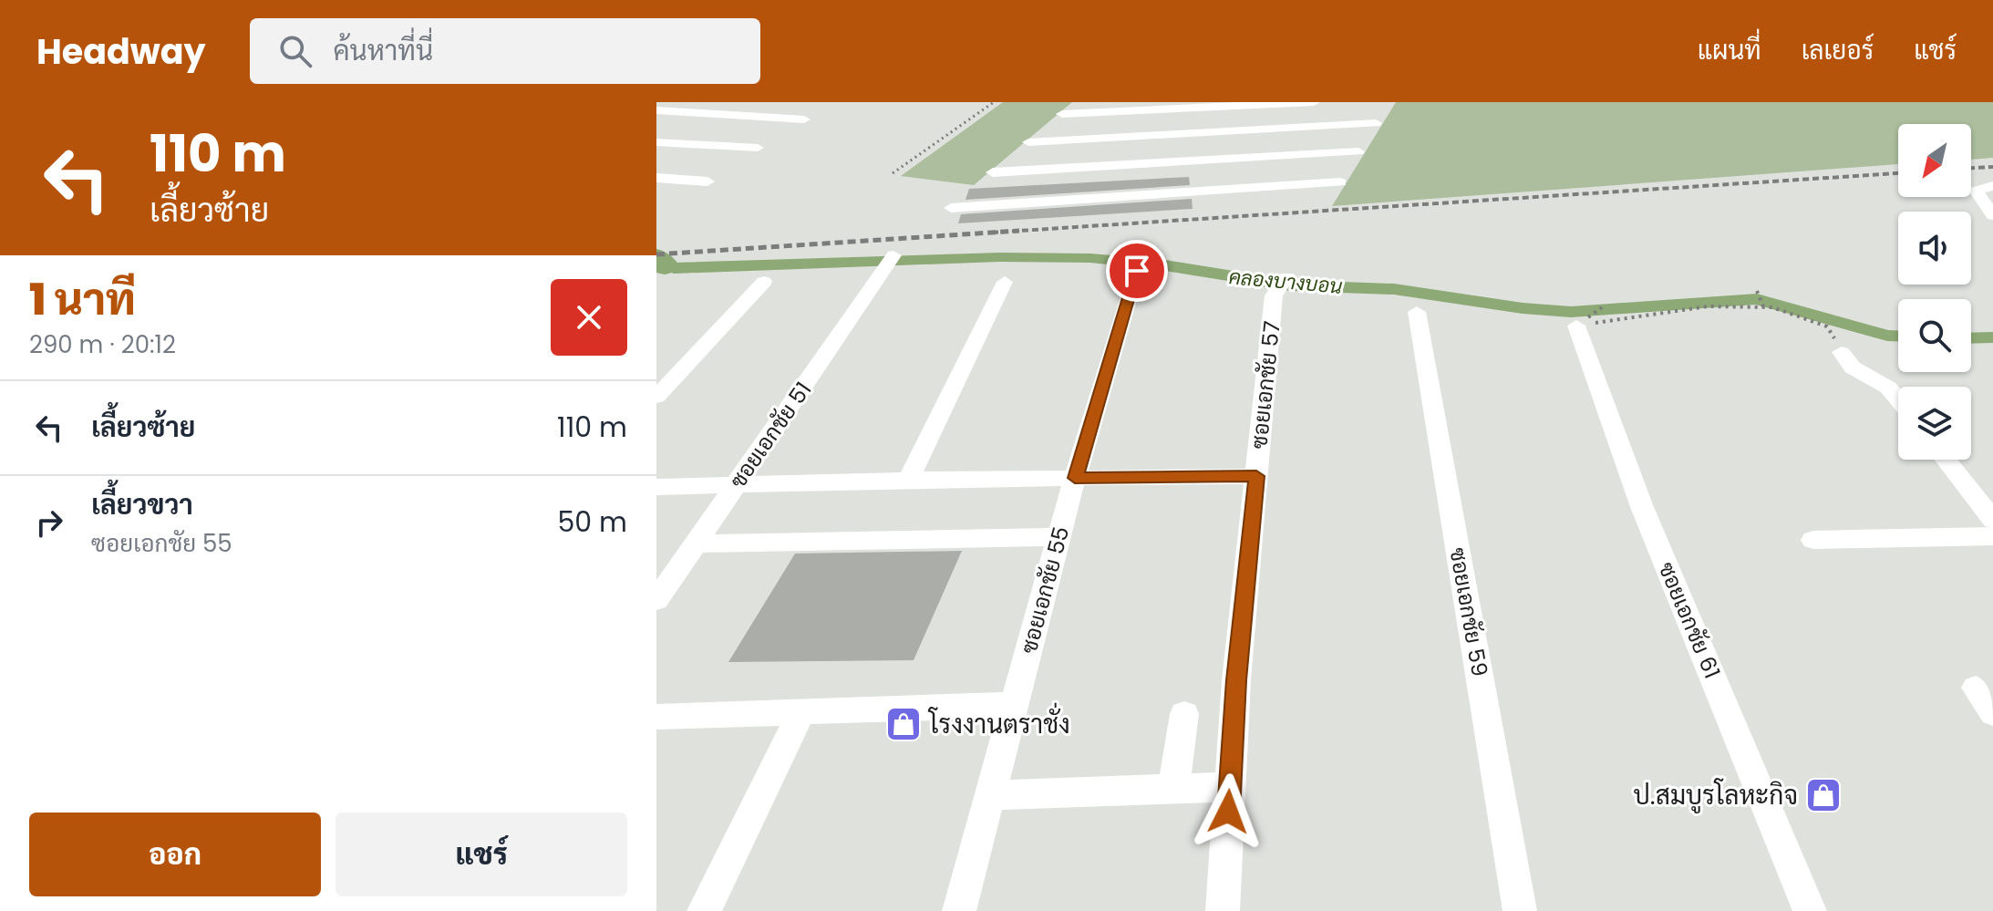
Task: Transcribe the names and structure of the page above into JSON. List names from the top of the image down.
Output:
{
  "streets": {
    "street": [
      "ซอยเอกชัย 57",
      "ซอยเอกชัย 51",
      "ซอยเอกชัย 55",
      "ซอยเอกชัย 59",
      "ซอยเอกชัย 61"
    ]
  },
  "water": ["คลองบางบอน"],
  "places": {
    "shop": ["โรงงานตราชั่ง", "ป.สมบูรโลหะกิจ"]
  },
  "north": "bottom left",
  "page": {
    "header": "Headway",
    "search": "ค้นหาที่นี่",
    "nav": ["แผนที่", "เลเยอร์", "แชร์"],
    "turn": ["110 m", "เลี้ยวซ้าย"],
    "heading": ["1 นาที", "290 m · 20:12"],
    "list": [
      {
        "name": "เลี้ยวซ้าย",
        "value": "110 m"
      },
      {
        "name": "เลี้ยวขวา",
        "note": "ซอยเอกชัย 55",
        "value": "50 m"
      }
    ],
    "buttons": ["ออก", "แชร์"]
  }
}
